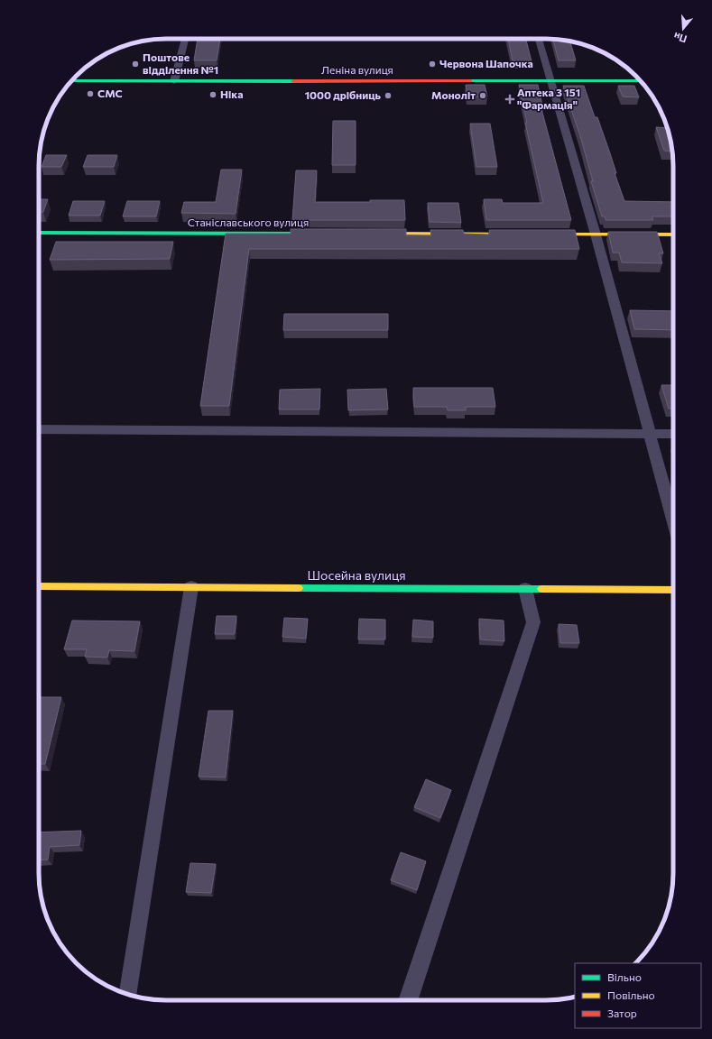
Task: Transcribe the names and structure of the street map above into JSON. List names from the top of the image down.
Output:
{
  "streets": {
    "street": ["Леніна вулиця", "Станіславського вулиця", "Шосейна вулиця"]
  },
  "places": {
    "other": [
      "Поштове відділення №1",
      "Червона Шапочка",
      "СМС",
      "Ніка",
      "1000 дрібниць",
      "Моноліт"
    ],
    "health": ["Аптека 3 151 \"Фармація\""]
  },
  "legend": ["Вільно", "Повільно", "Затор"],
  "north": "bottom"
}
